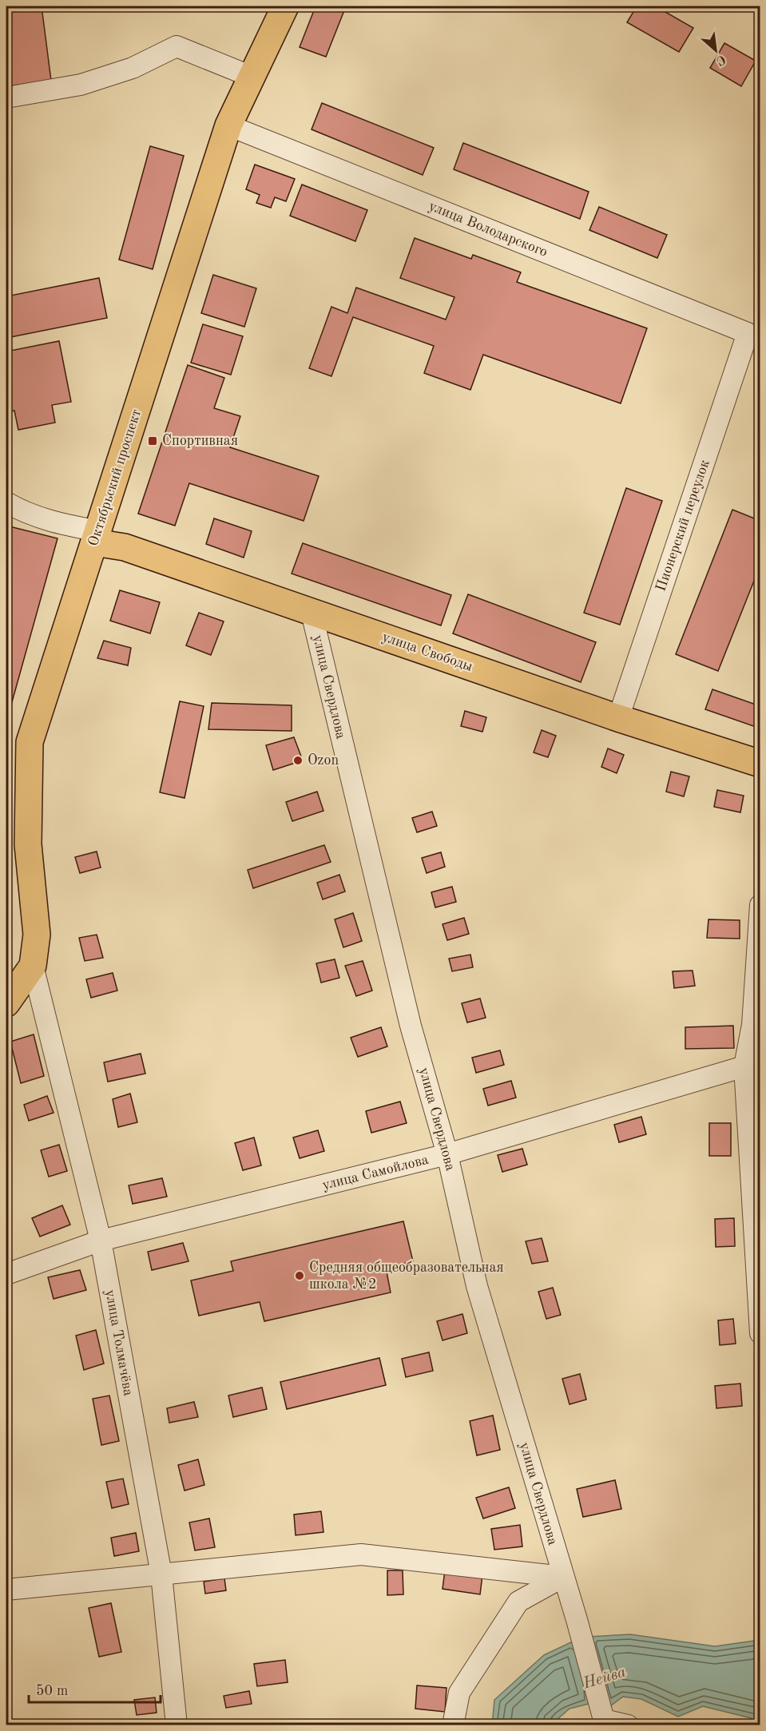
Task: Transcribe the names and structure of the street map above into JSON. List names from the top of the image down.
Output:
{
  "streets": {
    "main road": ["Октябрьский проспект", "улица Свободы"],
    "street": [
      "улица Володарского",
      "Пионерский переулок",
      "улица Свердлова",
      "улица Самойлова",
      "улица Толмачёва"
    ]
  },
  "crossings": [
    ["улица Володарского", "Октябрьский проспект"],
    ["улица Володарского", "Пионерский переулок"],
    ["Октябрьский проспект", "улица Свободы"],
    ["Октябрьский проспект", "улица Толмачёва"],
    ["Пионерский переулок", "улица Свободы"],
    ["улица Свободы", "улица Свердлова"],
    ["улица Свердлова", "улица Самойлова"],
    ["улица Самойлова", "улица Толмачёва"]
  ],
  "water": ["Нейва"],
  "places": {
    "transit": ["Спортивная"],
    "other": ["Ozon", "Средняя общеобразовательная школа №2"]
  },
  "scale_bar": "50 m",
  "north": "bottom right"
}
